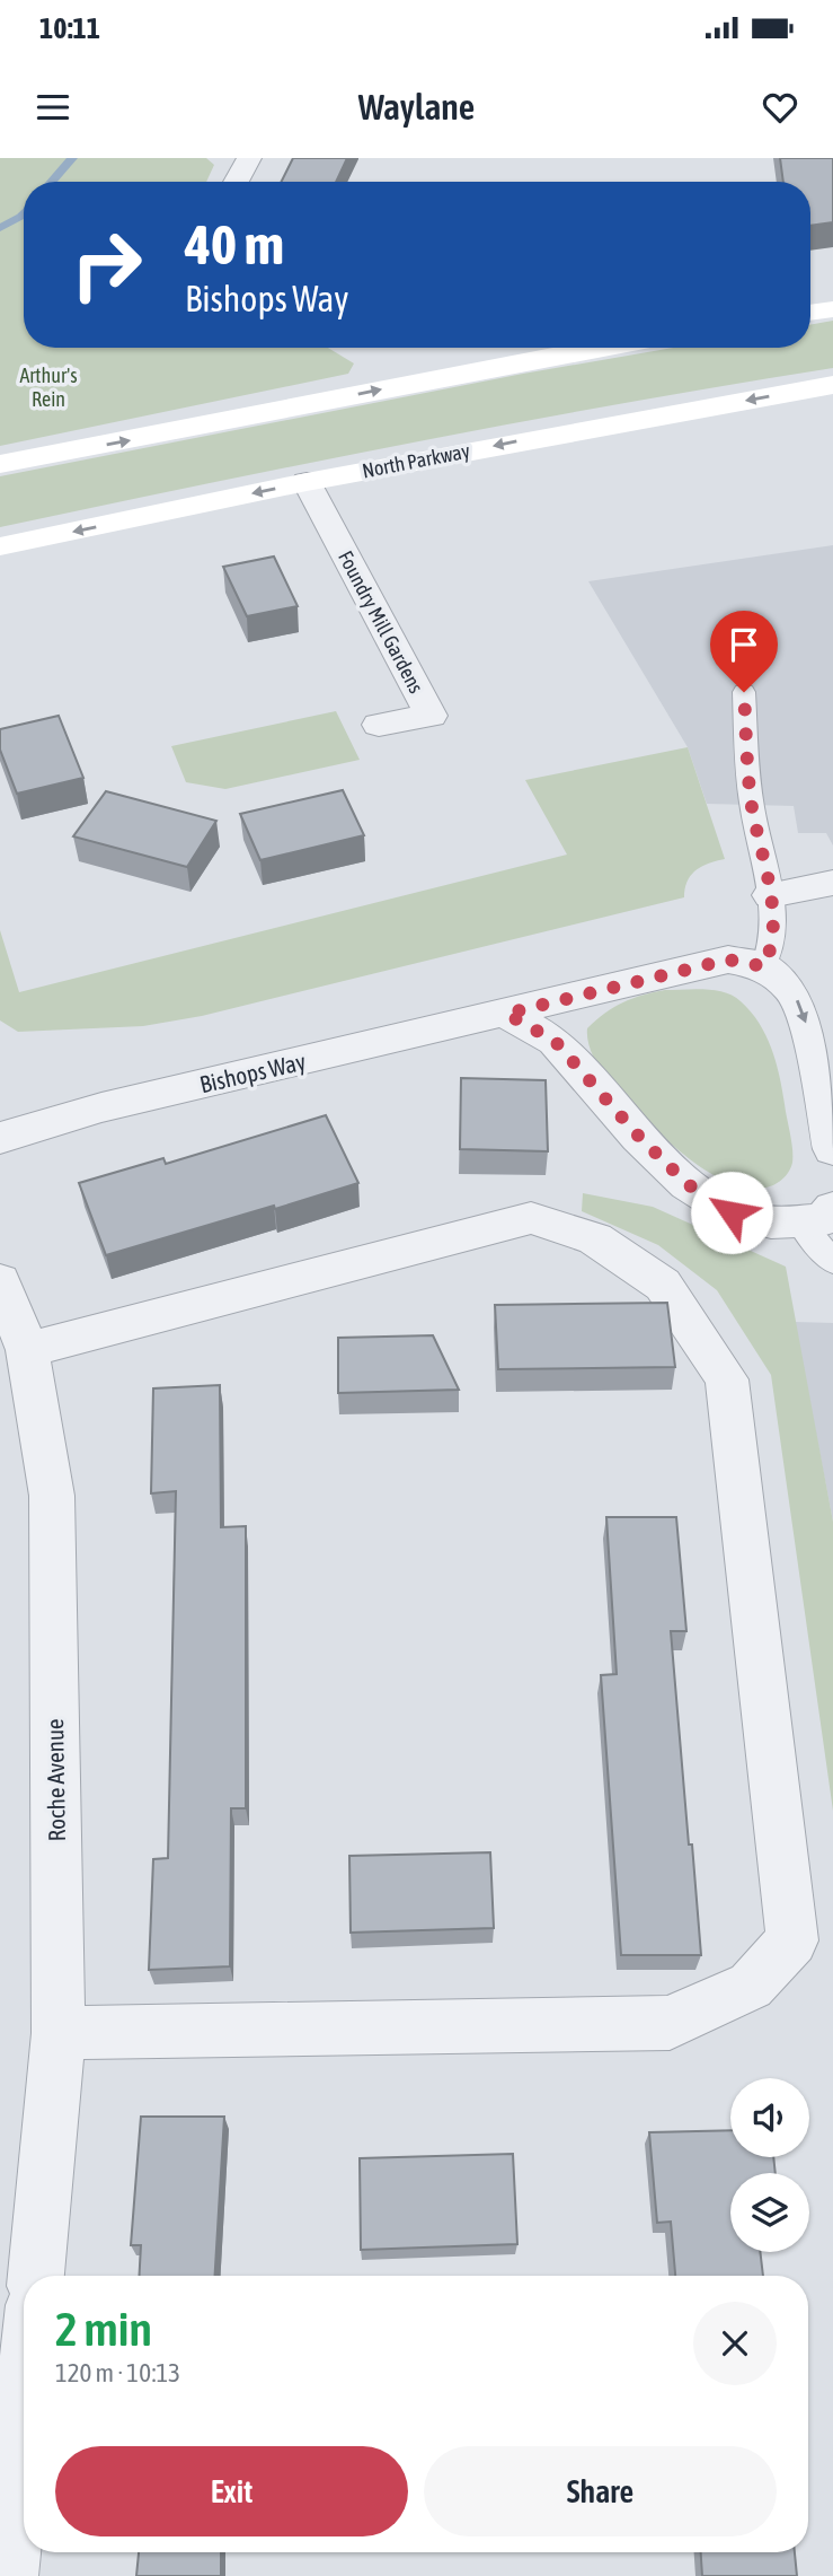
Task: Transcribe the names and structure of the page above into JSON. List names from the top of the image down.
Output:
{
  "streets": {
    "street": [
      "North Parkway",
      "Foundry Mill Gardens",
      "Bishops Way",
      "Roche Avenue"
    ]
  },
  "crossings": [
    ["North Parkway", "Foundry Mill Gardens"]
  ],
  "parks": ["Arthur's Rein"],
  "page": {
    "status": "10:11",
    "header": "Waylane",
    "turn": ["40 m", "Bishops Way"],
    "heading": ["2 min", "120 m · 10:13"],
    "buttons": ["Exit", "Share"]
  }
}
